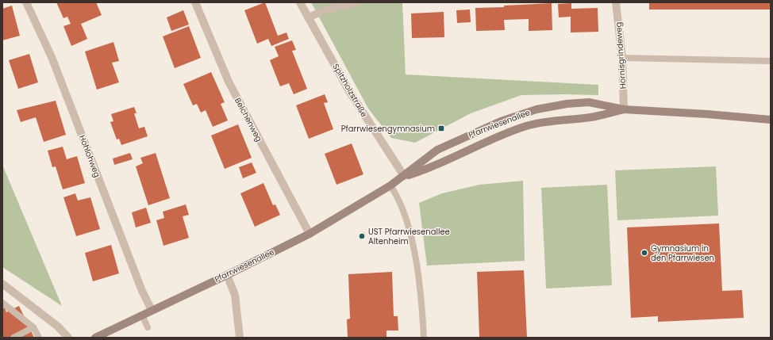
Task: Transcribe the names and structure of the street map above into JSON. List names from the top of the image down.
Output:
{
  "streets": {
    "main road": ["Pfarrwiesenallee"],
    "street": [
      "Hornisgrindeweg",
      "Spitzholzstraße",
      "Belchenweg",
      "Hohlohweg"
    ]
  },
  "crossings": [
    ["Hornisgrindeweg", "Pfarrwiesenallee"],
    ["Spitzholzstraße", "Pfarrwiesenallee"],
    ["Belchenweg", "Pfarrwiesenallee"],
    ["Pfarrwiesenallee", "Hohlohweg"]
  ],
  "places": {
    "transit": ["Pfarrwiesengymnasium"],
    "other": ["UST Pfarrwiesenallee Altenheim", "Gymnasium in den Pfarrwiesen"]
  }
}
